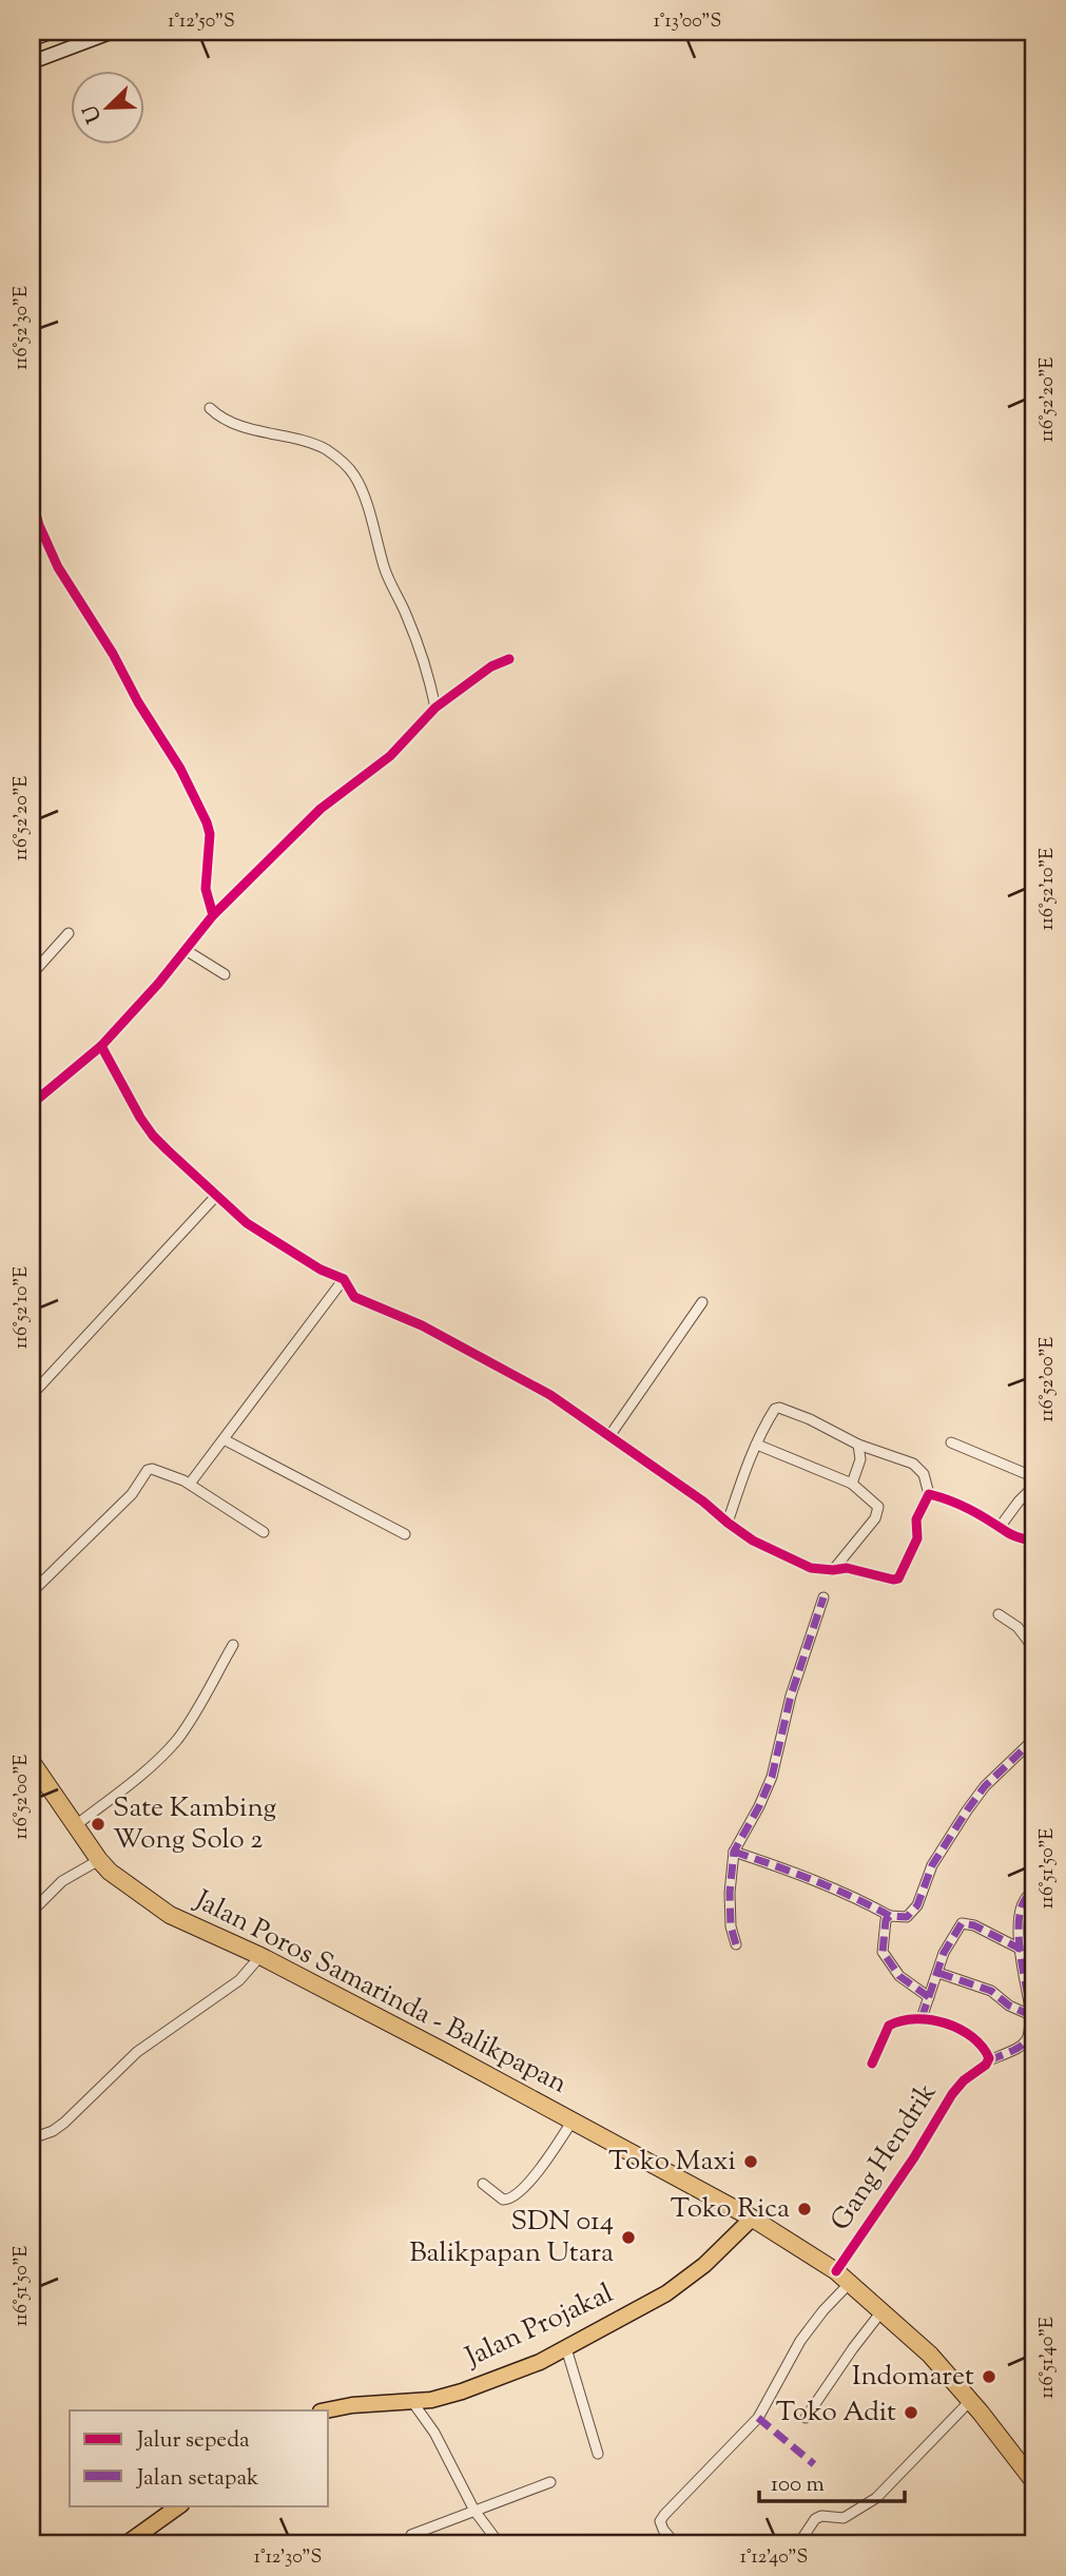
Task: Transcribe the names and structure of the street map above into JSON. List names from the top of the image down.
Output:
{
  "streets": {
    "highway": ["Jalan Poros Samarinda - Balikpapan"],
    "main road": ["Jalan Projakal"],
    "street": ["Gang Hendrik"]
  },
  "crossings": [
    ["Jalan Poros Samarinda - Balikpapan", "Gang Hendrik"],
    ["Jalan Poros Samarinda - Balikpapan", "Jalan Projakal"]
  ],
  "places": [
    "Sate Kambing Wong Solo 2",
    "Toko Maxi",
    "Toko Rica",
    "SDN 014 Balikpapan Utara",
    "Indomaret",
    "Toko Adit"
  ],
  "legend": ["Jalur sepeda", "Jalan setapak"],
  "scale_bar": "100 m",
  "north": "bottom left",
  "coordinates": [
    "1°12'50\"S",
    "1°13'00\"S",
    "116°52'30\"E",
    "116°52'20\"E",
    "116°52'10\"E",
    "116°52'00\"E",
    "116°51'50\"E",
    "116°51'40\"E",
    "1°12'30\"S",
    "1°12'40\"S"
  ]
}
